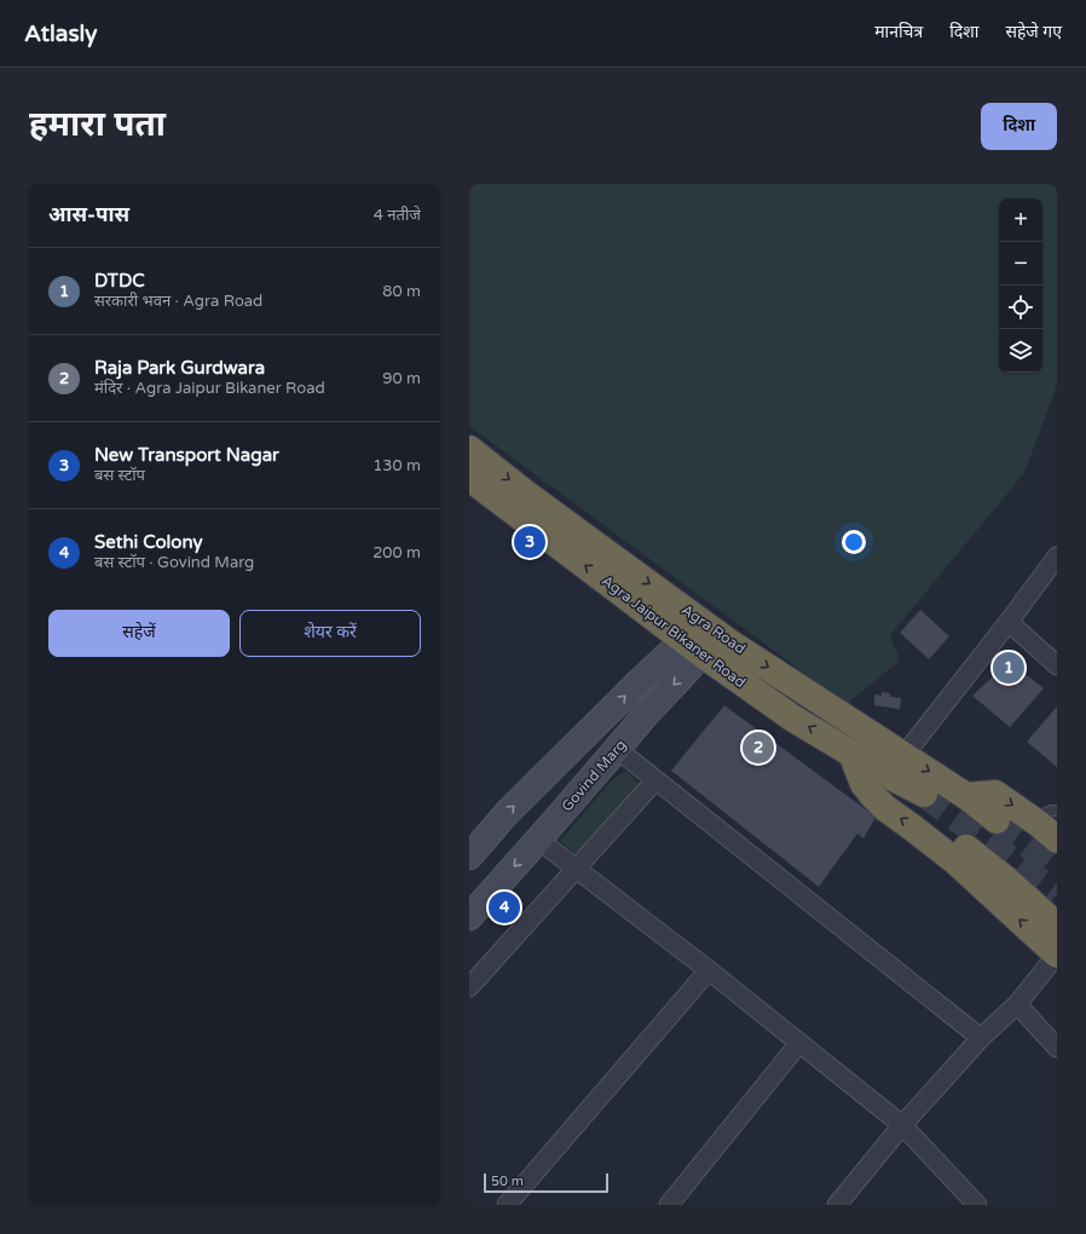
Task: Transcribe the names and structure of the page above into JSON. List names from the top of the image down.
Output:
{
  "streets": {
    "highway": ["Agra Road", "Agra Jaipur Bikaner Road"],
    "street": ["Govind Marg"]
  },
  "crossings": [
    ["Agra Road", "Agra Jaipur Bikaner Road"],
    ["Agra Road", "Govind Marg"],
    ["Agra Jaipur Bikaner Road", "Govind Marg"]
  ],
  "one_way": ["Agra Jaipur Bikaner Road"],
  "scale_bar": "50 m",
  "page": {
    "header": "Atlasly",
    "nav": ["मानचित्र", "दिशा", "सहेजे गए"],
    "buttons": [
      "दिशा",
      ["सहेजें", "शेयर करें"]
    ],
    "title": "हमारा पता",
    "heading": ["आस-पास", "4 नतीजे"],
    "map_buttons": ["+", "−"],
    "list": [
      {
        "mark": "1",
        "name": "DTDC",
        "note": "सरकारी भवन · Agra Road",
        "value": "80 m"
      },
      {
        "mark": "2",
        "name": "Raja Park Gurdwara",
        "note": "मंदिर · Agra Jaipur Bikaner Road",
        "value": "90 m"
      },
      {
        "mark": "3",
        "name": "New Transport Nagar",
        "note": "बस स्टॉप",
        "value": "130 m"
      },
      {
        "mark": "4",
        "name": "Sethi Colony",
        "note": "बस स्टॉप · Govind Marg",
        "value": "200 m"
      }
    ],
    "pins": [
      "3",
      "1",
      "2",
      "4"
    ],
    "scale": "50 m"
  }
}
